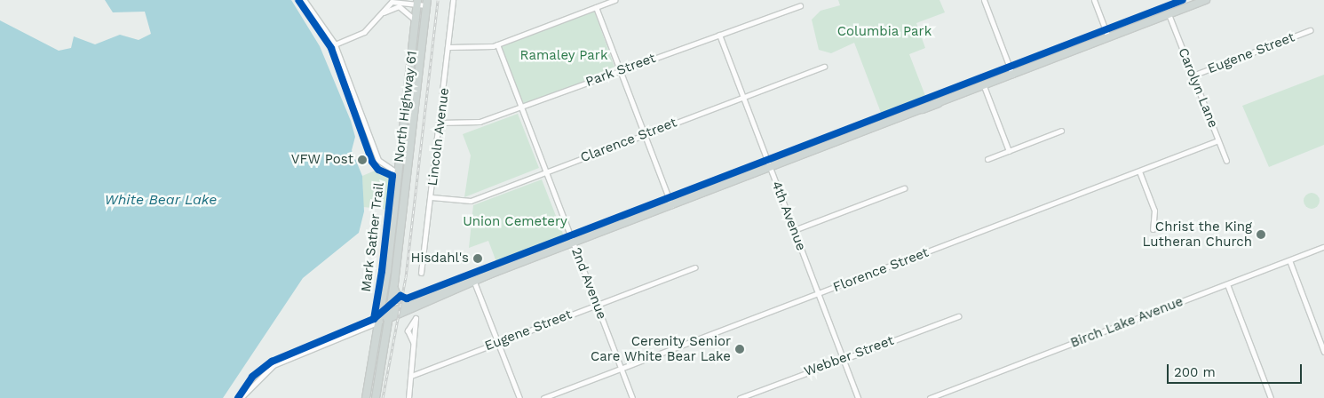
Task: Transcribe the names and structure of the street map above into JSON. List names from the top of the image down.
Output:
{
  "streets": {
    "main road": ["North Highway 61"],
    "street": [
      "Eugene Street",
      "Park Street",
      "Carolyn Lane",
      "Lincoln Avenue",
      "Clarence Street",
      "4th Avenue",
      "Florence Street",
      "2nd Avenue",
      "Birch Lake Avenue",
      "Webber Street"
    ],
    "cycle path": ["Mark Sather Trail"]
  },
  "crossings": [
    ["Eugene Street", "Carolyn Lane"],
    ["Eugene Street", "2nd Avenue"],
    ["Park Street", "Lincoln Avenue"],
    ["Park Street", "4th Avenue"],
    ["Park Street", "2nd Avenue"],
    ["Carolyn Lane", "Florence Street"],
    ["Lincoln Avenue", "Clarence Street"],
    ["Clarence Street", "4th Avenue"],
    ["Clarence Street", "2nd Avenue"],
    ["4th Avenue", "Florence Street"],
    ["4th Avenue", "Webber Street"],
    ["Florence Street", "2nd Avenue"]
  ],
  "water": ["White Bear Lake"],
  "parks": ["Columbia Park", "Ramaley Park", "Union Cemetery"],
  "places": [
    "VFW Post",
    "Christ the King Lutheran Church",
    "Hisdahl's",
    "Cerenity Senior Care White Bear Lake"
  ],
  "scale_bar": "200 m"
}
